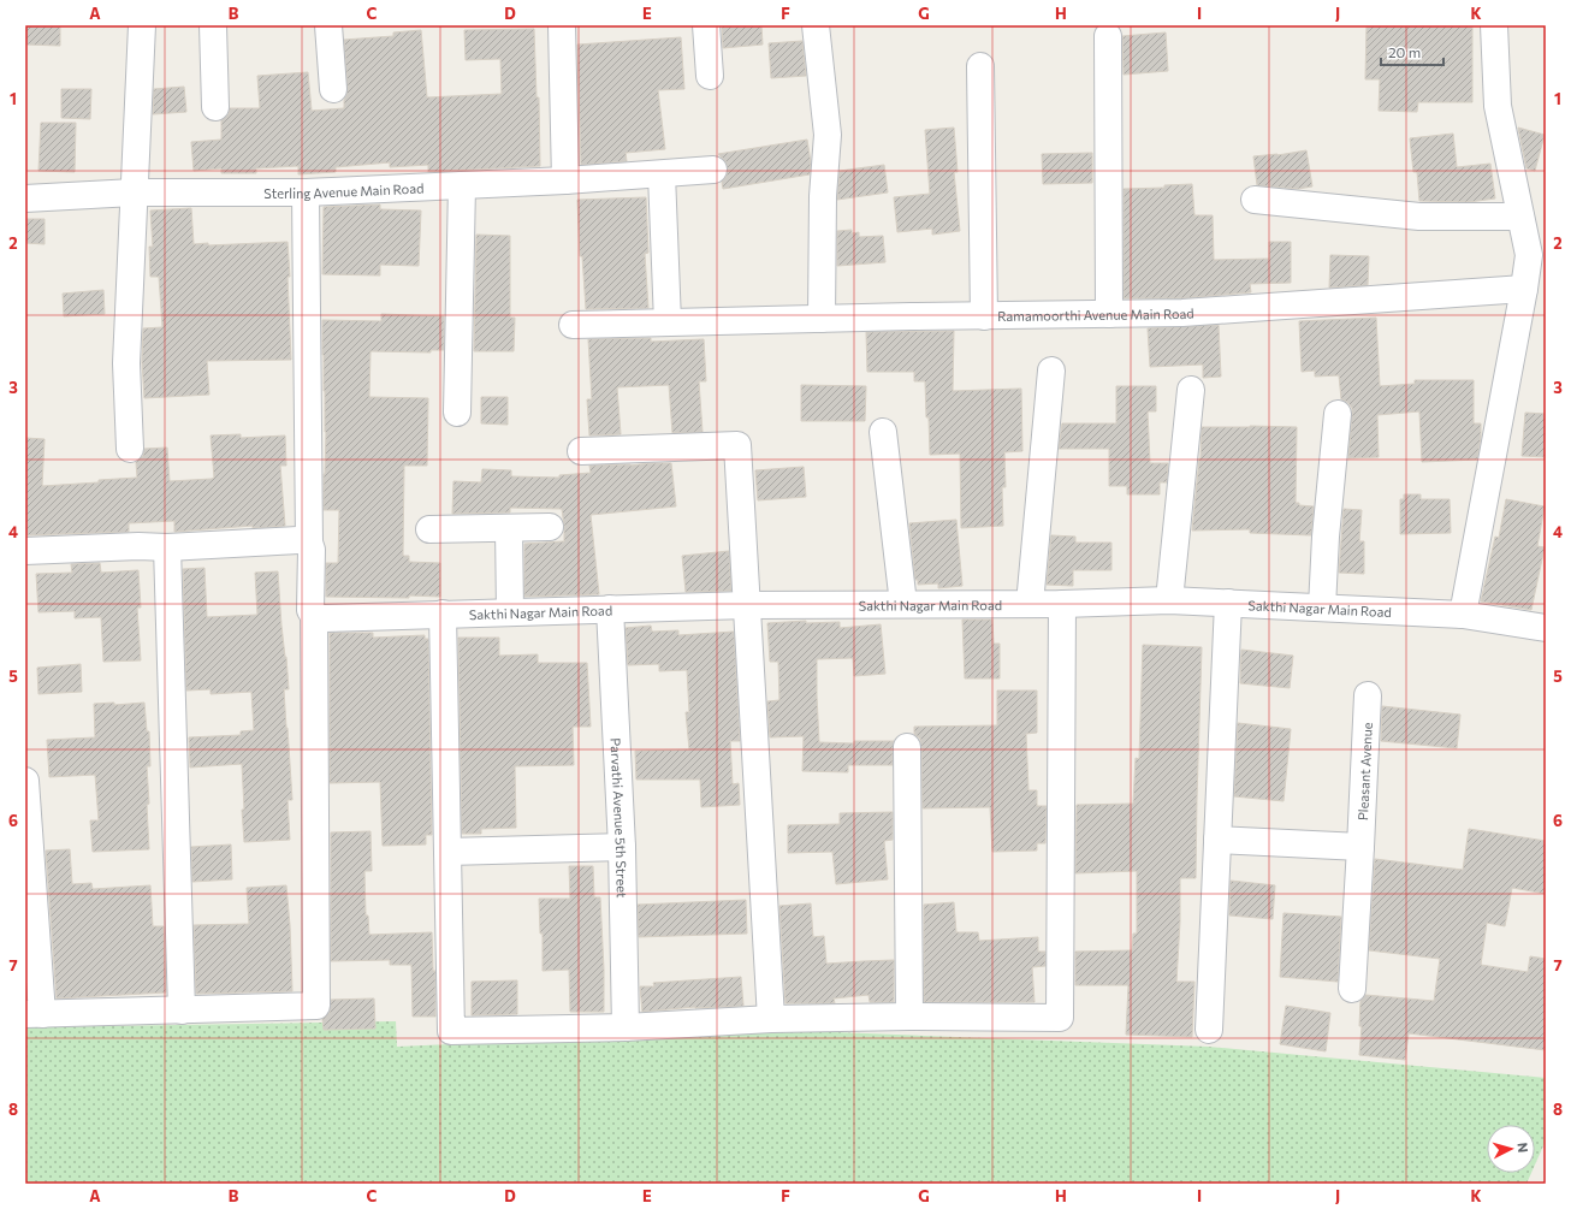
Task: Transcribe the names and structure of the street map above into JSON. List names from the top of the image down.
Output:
{
  "streets": {
    "street": [
      "Sterling Avenue Main Road",
      "Ramamoorthi Avenue Main Road",
      "Sakthi Nagar Main Road",
      "Pleasant Avenue",
      "Parvathi Avenue 5th Street"
    ]
  },
  "crossings": [
    ["Sakthi Nagar Main Road", "Parvathi Avenue 5th Street"]
  ],
  "scale_bar": "20 m",
  "north": "right",
  "grid": {
    "columns": [
      "A",
      "B",
      "C",
      "D",
      "E",
      "F",
      "G",
      "H",
      "I",
      "J",
      "K"
    ],
    "rows": [
      "1",
      "2",
      "3",
      "4",
      "5",
      "6",
      "7",
      "8"
    ]
  }
}
